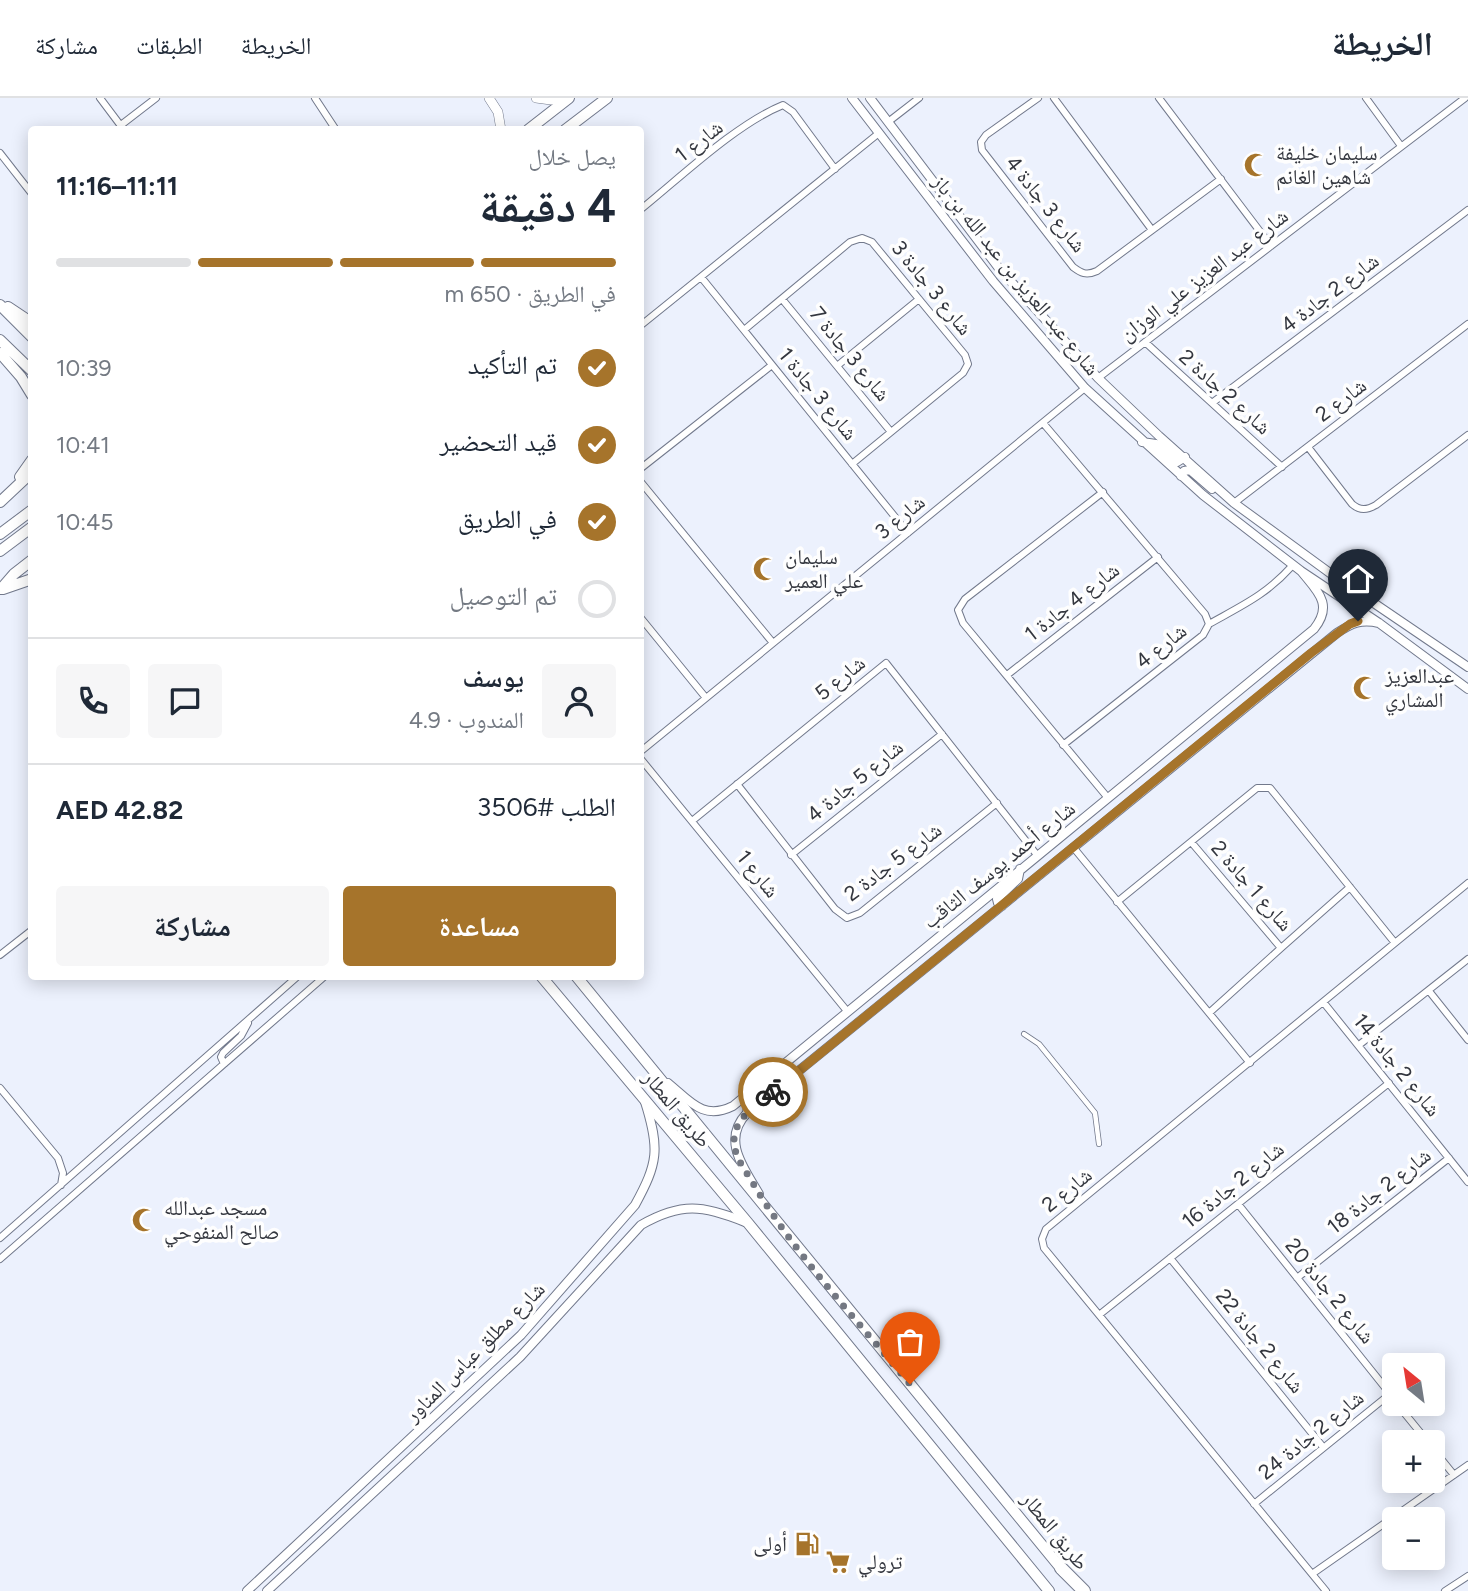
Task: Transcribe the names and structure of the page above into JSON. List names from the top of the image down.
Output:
{
  "streets": {
    "highway": ["طريق المطار"],
    "street": [
      "شارع 1",
      "شارع 3 جادة 4",
      "شارع عبد العزيز بن عبد الله بن باز",
      "شارع عبد العزيز علي الوزان",
      "شارع 3 جادة 3",
      "شارع 2 جادة 4",
      "شارع 3 جادة 7",
      "شارع 2 جادة 2",
      "شارع 3 جادة 1",
      "شارع 2",
      "شارع 3",
      "شارع 4 جادة 1",
      "شارع 4",
      "شارع 5",
      "شارع 5 جادة 4",
      "شارع 5 جادة 2",
      "شارع أحمد يوسف الثاقب",
      "شارع 1 جادة 2",
      "شارع 2 جادة 14",
      "شارع 2 جادة 16",
      "شارع 2 جادة 18",
      "شارع 2 جادة 20",
      "شارع 2 جادة 22",
      "شارع مطلق عباس المناور",
      "شارع 2 جادة 24"
    ]
  },
  "crossings": [
    ["شارع 1", "شارع 5"],
    ["شارع 1", "شارع أحمد يوسف الثاقب"],
    ["شارع عبد العزيز بن عبد الله بن باز", "شارع عبد العزيز علي الوزان"],
    ["شارع عبد العزيز بن عبد الله بن باز", "شارع 2"],
    ["شارع عبد العزيز بن عبد الله بن باز", "شارع 3"],
    ["شارع عبد العزيز بن عبد الله بن باز", "شارع أحمد يوسف الثاقب"],
    ["شارع عبد العزيز علي الوزان", "شارع 2 جادة 2"],
    ["شارع 3 جادة 3", "شارع 3 جادة 7"],
    ["شارع 3 جادة 3", "شارع 3 جادة 1"],
    ["شارع 2 جادة 4", "شارع 2 جادة 2"],
    ["شارع 2 جادة 2", "شارع 2"],
    ["شارع 3 جادة 1", "شارع 3"],
    ["شارع 2", "شارع 1 جادة 2"],
    ["شارع 2", "شارع 2 جادة 14"],
    ["شارع 2", "شارع 2 جادة 16"],
    ["شارع 2", "شارع 2 جادة 24"],
    ["شارع 3", "شارع 4"],
    ["شارع 4 جادة 1", "شارع 4"],
    ["شارع 5", "شارع 5 جادة 4"],
    ["شارع 5", "شارع 5 جادة 2"],
    ["شارع 5", "شارع أحمد يوسف الثاقب"],
    ["شارع 5 جادة 4", "شارع 5 جادة 2"],
    ["شارع أحمد يوسف الثاقب", "طريق المطار"],
    ["شارع 2 جادة 14", "شارع 2 جادة 16"],
    ["شارع 2 جادة 14", "شارع 2 جادة 18"],
    ["طريق المطار", "شارع مطلق عباس المناور"],
    ["شارع 2 جادة 16", "شارع 2 جادة 20"],
    ["شارع 2 جادة 16", "شارع 2 جادة 22"],
    ["شارع 2 جادة 18", "شارع 2 جادة 20"],
    ["شارع 2 جادة 22", "شارع 2 جادة 24"]
  ],
  "places": {
    "mosque": [
      "سليمان خليفة شاهين الغانم",
      "سليمان علي العمير",
      "عبدالعزيز المشاري",
      "مسجد عبدالله صالح المنفوحي"
    ],
    "fuel station": ["أولى"],
    "supermarket": ["ترولي"]
  },
  "north": "top left",
  "page": {
    "header": "الخريطة",
    "nav": ["الخريطة", "الطبقات", "مشاركة"],
    "heading": ["4 دقيقة", "يصل خلال", "11:11–11:16"],
    "panel": [
      "يوسف",
      "المندوب · 4.9",
      "الطلب #3506",
      "AED 42.82"
    ],
    "bar": "في الطريق · 650 m",
    "list": [
      ["تم التأكيد", "10:39"],
      ["قيد التحضير", "10:41"],
      ["في الطريق", "10:45"],
      "تم التوصيل"
    ],
    "buttons": ["مساعدة", "مشاركة"],
    "map_buttons": ["+", "−"]
  }
}
